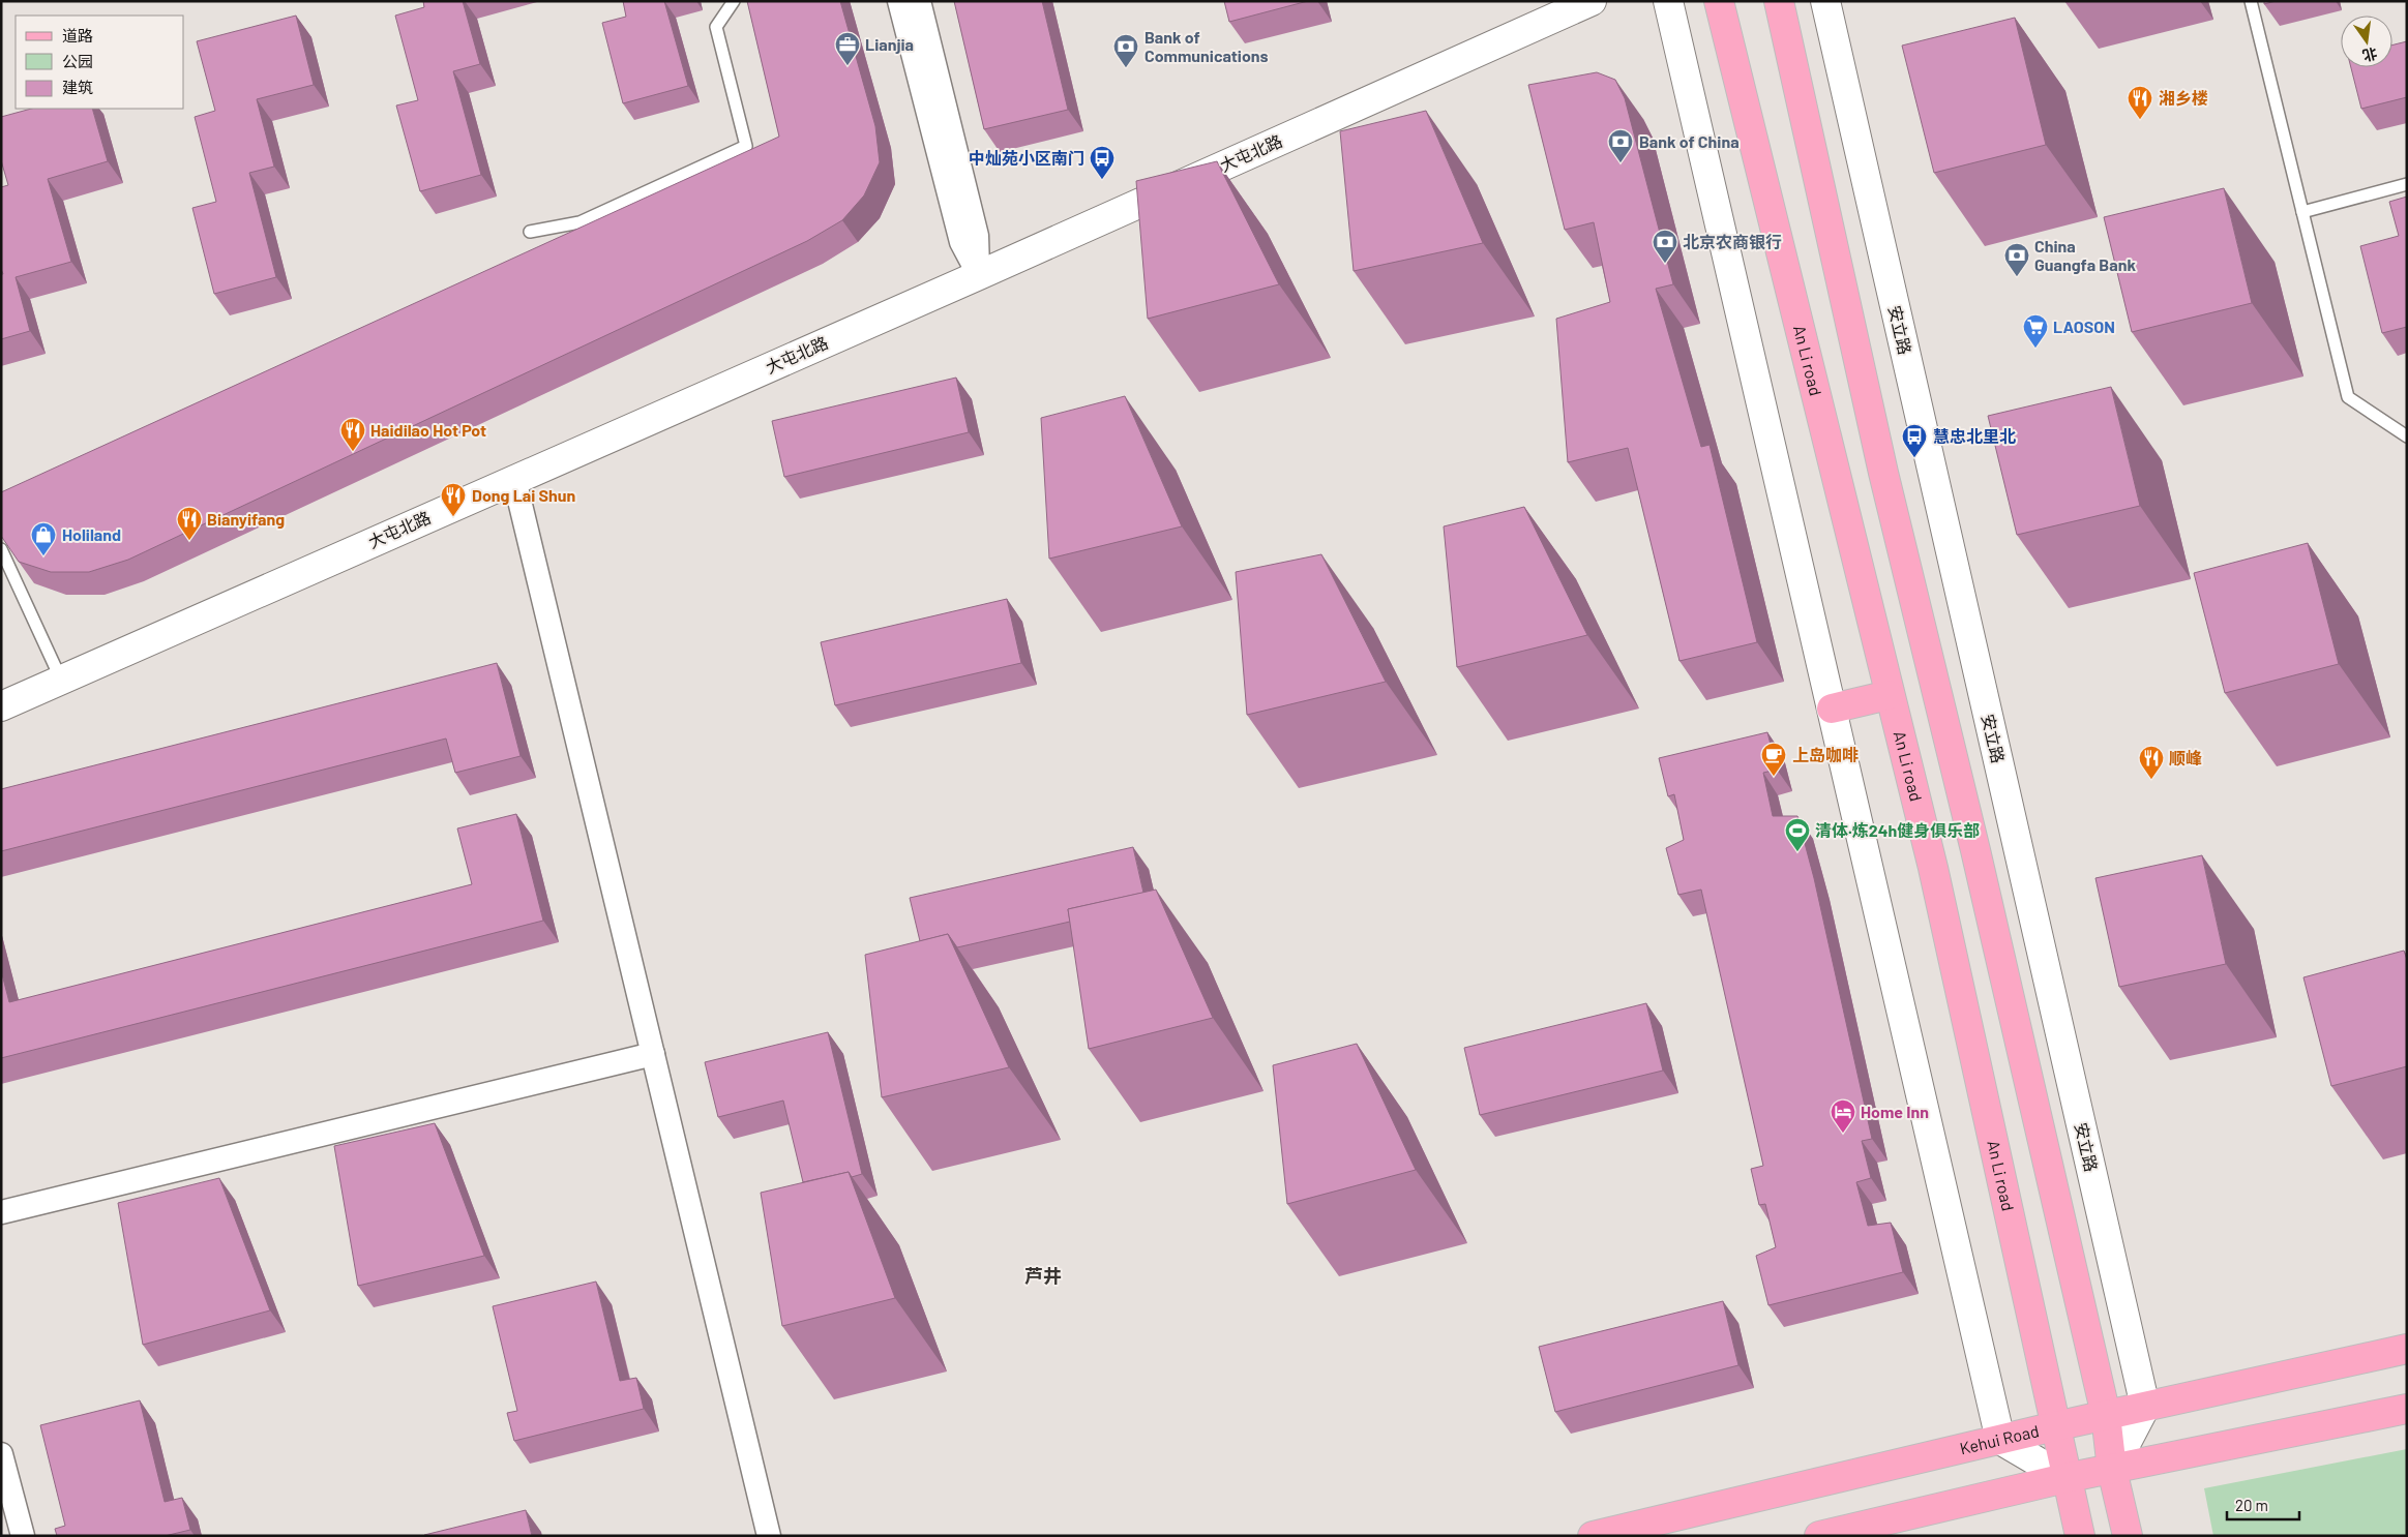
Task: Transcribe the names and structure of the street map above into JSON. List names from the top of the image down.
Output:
{
  "streets": {
    "main road": ["An Li road", "Kehui Road"],
    "street": ["大屯北路", "安立路"]
  },
  "crossings": [
    ["安立路", "Kehui Road"],
    ["An Li road", "Kehui Road"]
  ],
  "districts": ["芦井"],
  "places": {
    "office": ["Lianjia"],
    "bank": [
      "Bank of Communications",
      "Bank of China",
      "北京农商银行",
      "China Guangfa Bank"
    ],
    "restaurant": [
      "湘乡楼",
      "Haidilao Hot Pot",
      "Dong Lai Shun",
      "Bianyifang",
      "顺峰"
    ],
    "bus stop": ["中灿苑小区南门", "慧忠北里北"],
    "supermarket": ["LAOSON"],
    "shop": ["Holiland"],
    "cafe": ["上岛咖啡"],
    "sports": ["清体·炼24h健身俱乐部"],
    "hotel": ["Home Inn"]
  },
  "legend": ["道路", "公园", "建筑"],
  "scale_bar": "20 m",
  "north": "bottom"
}
